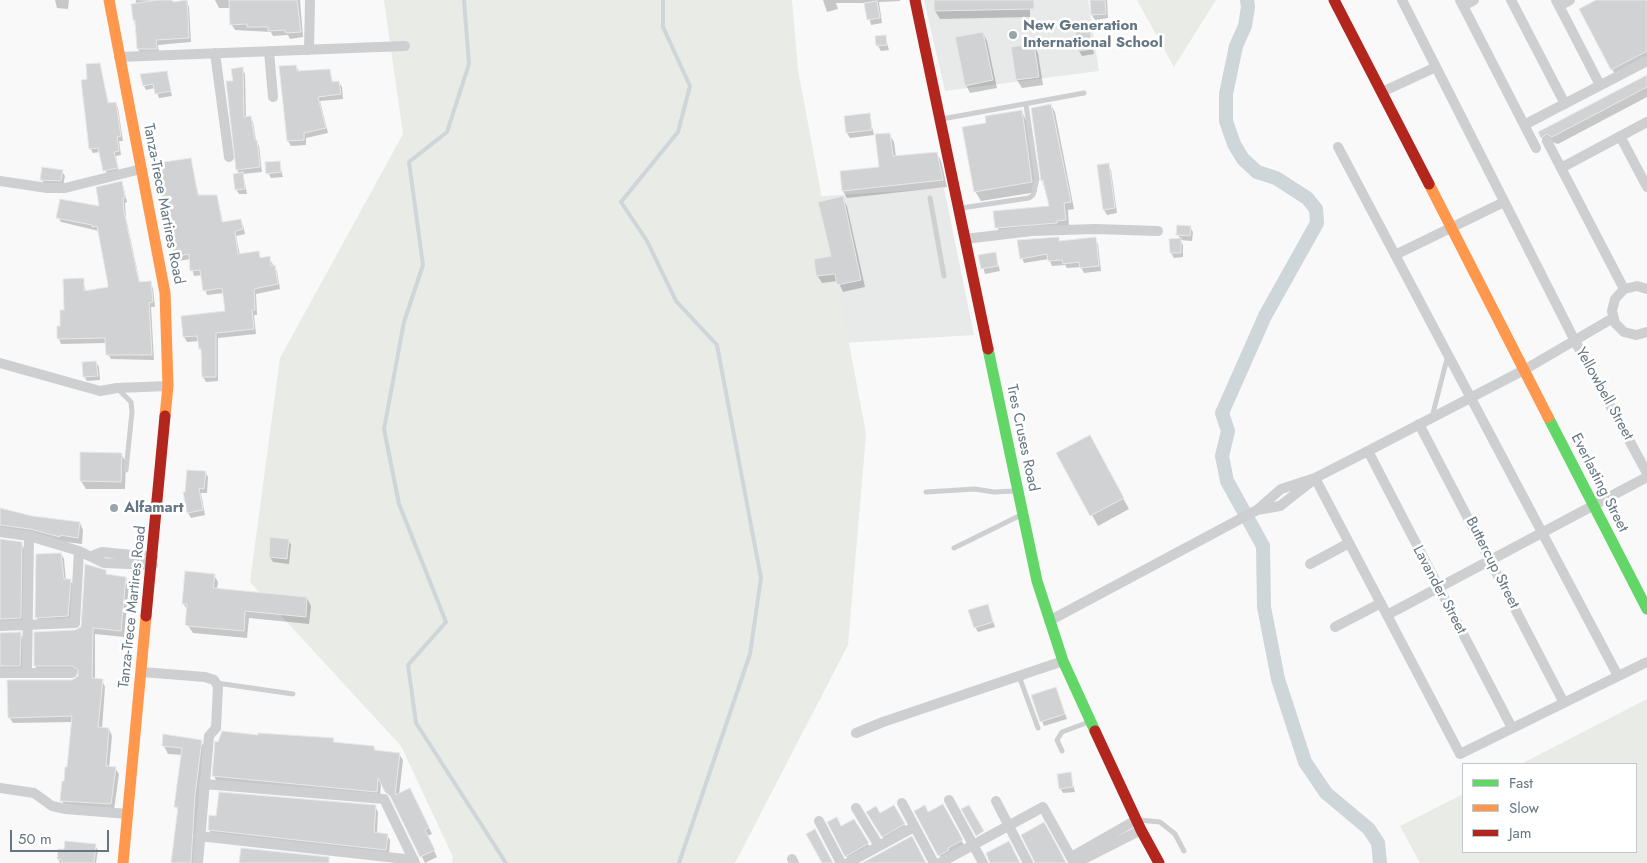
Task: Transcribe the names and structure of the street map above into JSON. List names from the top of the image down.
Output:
{
  "streets": {
    "main road": ["Tanza-Trece Martires Road", "Tres Cruses Road", "Everlasting Street"],
    "street": ["Yellowbell Street", "Buttercup Street", "Lavander Street"]
  },
  "places": ["New Generation International School", "Alfamart"],
  "legend": ["Fast", "Slow", "Jam"],
  "scale_bar": "50 m"
}
